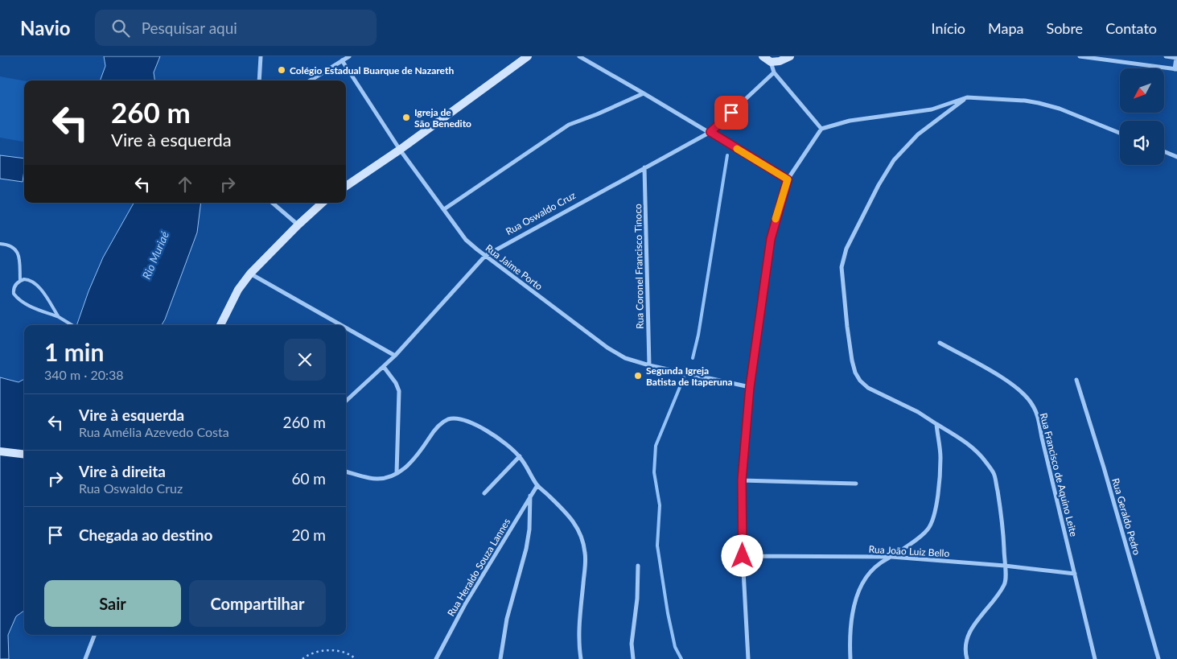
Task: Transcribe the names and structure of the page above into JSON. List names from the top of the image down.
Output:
{
  "streets": {
    "street": [
      "Rua Oswaldo Cruz",
      "Rua Coronel Francisco Tinoco",
      "Rua Jaime Porto",
      "Rua Francisco de Aquino Leite",
      "Rua Geraldo Pedro",
      "Rua João Luiz Bello",
      "Rua Heraldo Souza Lannes"
    ]
  },
  "crossings": [
    ["Rua Oswaldo Cruz", "Rua Coronel Francisco Tinoco"],
    ["Rua Oswaldo Cruz", "Rua Jaime Porto"],
    ["Rua Coronel Francisco Tinoco", "Rua Jaime Porto"],
    ["Rua Francisco de Aquino Leite", "Rua João Luiz Bello"]
  ],
  "water": ["Rio Muriaé"],
  "places": ["Colégio Estadual Buarque de Nazareth", "Igreja de São Benedito", "Segunda Igreja Batista de Itaperuna"],
  "north": "bottom left",
  "page": {
    "header": "Navio",
    "search": "Pesquisar aqui",
    "nav": [
      "Início",
      "Mapa",
      "Sobre",
      "Contato"
    ],
    "turn": ["260 m", "Vire à esquerda"],
    "heading": ["1 min", "340 m · 20:38"],
    "list": [
      {
        "name": "Vire à esquerda",
        "note": "Rua Amélia Azevedo Costa",
        "value": "260 m"
      },
      {
        "name": "Vire à direita",
        "note": "Rua Oswaldo Cruz",
        "value": "60 m"
      },
      {
        "name": "Chegada ao destino",
        "value": "20 m"
      }
    ],
    "buttons": ["Sair", "Compartilhar"]
  }
}
